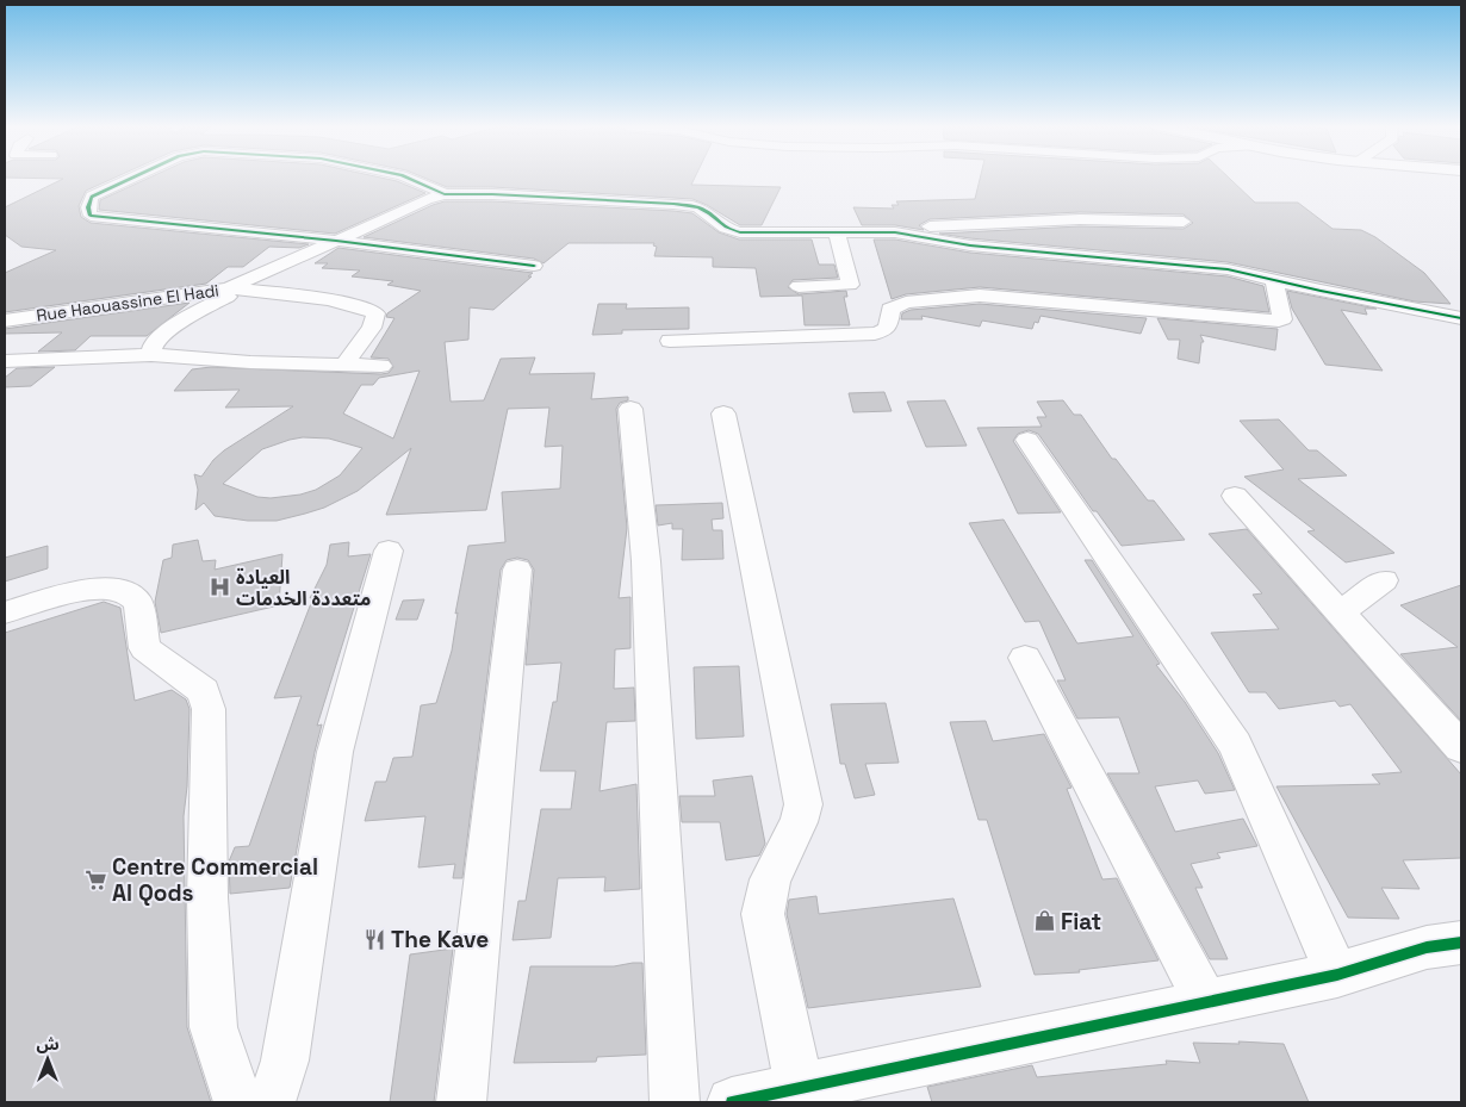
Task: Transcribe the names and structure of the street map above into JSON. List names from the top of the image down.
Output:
{
  "streets": {
    "street": ["Rue Haouassine El Hadi"]
  },
  "places": {
    "hospital": ["العيادة متعددة الخدمات"],
    "supermarket": ["Centre Commercial Al Qods"],
    "shop": ["Fiat"],
    "restaurant": ["The Kave"]
  },
  "north": "top"
}
